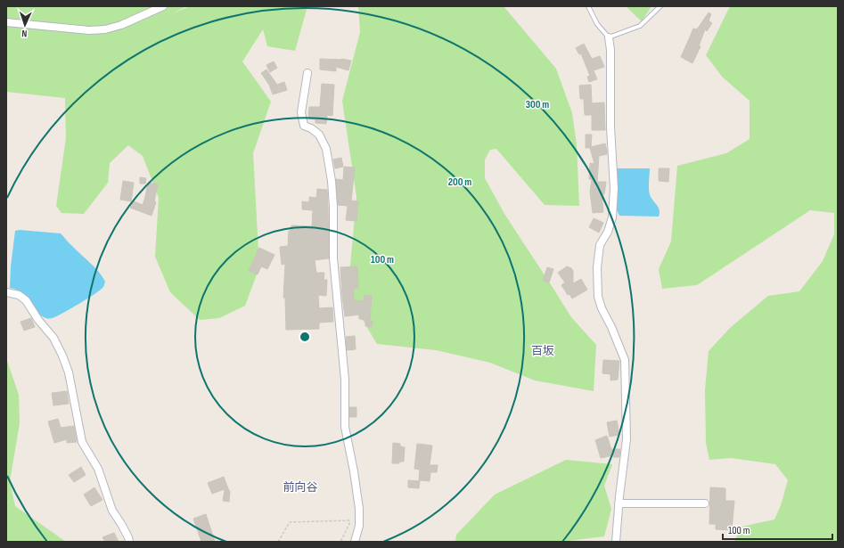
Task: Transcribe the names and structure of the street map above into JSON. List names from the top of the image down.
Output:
{
  "districts": ["百坂", "前向谷"],
  "scale_bar": "100 m",
  "north": "bottom",
  "rings": ["300 m", "200 m", "100 m"]
}
